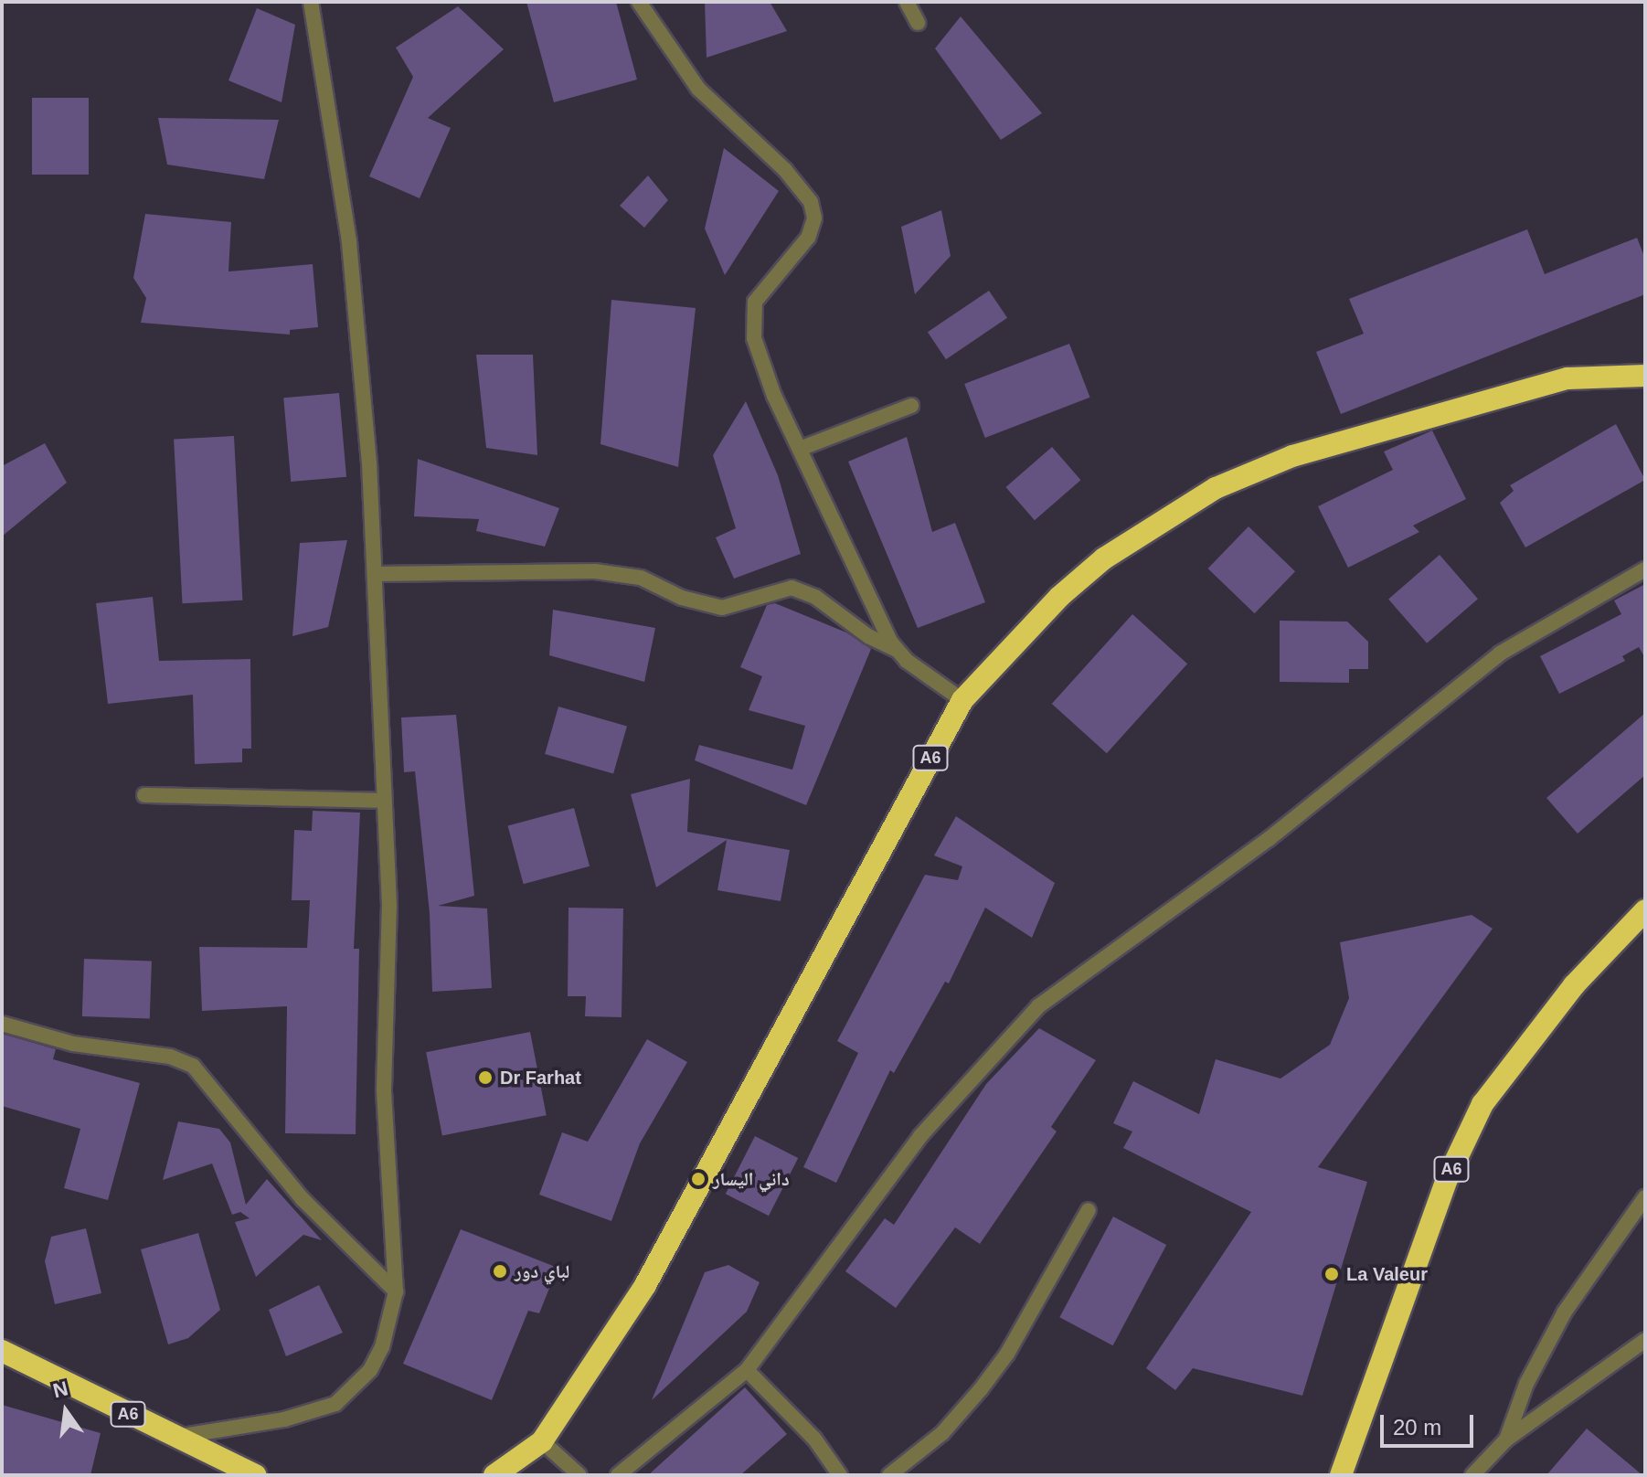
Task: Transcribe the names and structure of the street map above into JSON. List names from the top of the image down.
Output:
{
  "streets": {
    "highway": ["A6"]
  },
  "places": [
    "Dr Farhat",
    "داني اليسار",
    "لباي دور",
    "La Valeur"
  ],
  "scale_bar": "20 m",
  "north": "top"
}
